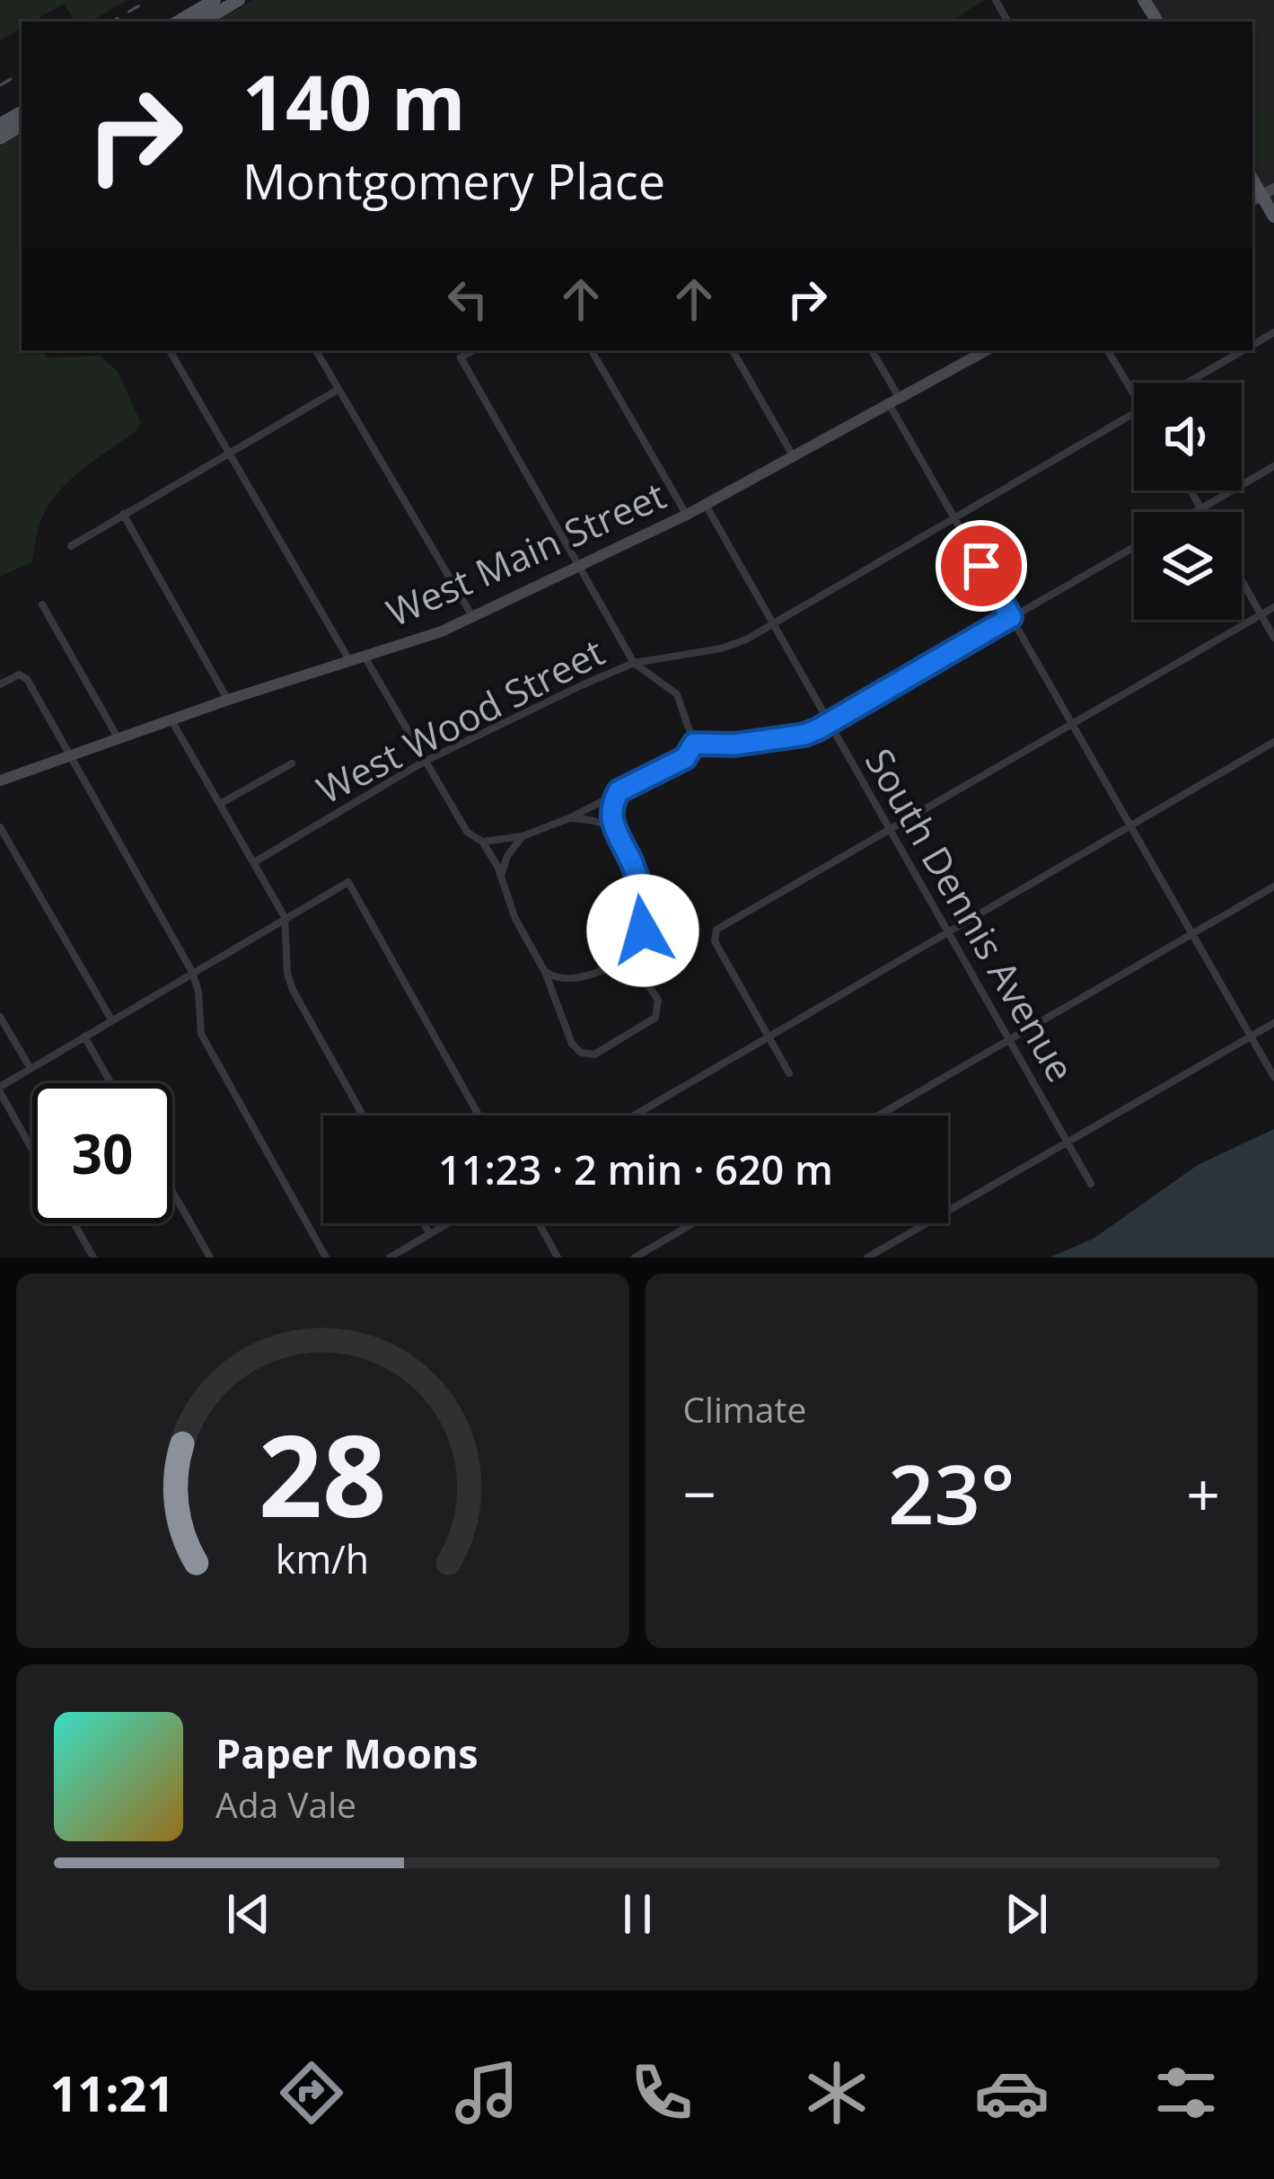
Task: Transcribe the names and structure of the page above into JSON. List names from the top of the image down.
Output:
{
  "streets": {
    "street": ["West Main Street", "West Wood Street", "South Dennis Avenue"]
  },
  "crossings": [
    ["West Main Street", "South Dennis Avenue"],
    ["West Wood Street", "South Dennis Avenue"]
  ],
  "page": {
    "turn": ["140 m", "Montgomery Place"],
    "limit": "30",
    "trip": "11:23 · 2 min · 620 m",
    "tile": "Climate",
    "heat": ["−", "23°", "+"],
    "song": ["Paper Moons", "Ada Vale"],
    "tabs": "11:21",
    "gauge": ["28", "km/h"]
  }
}
